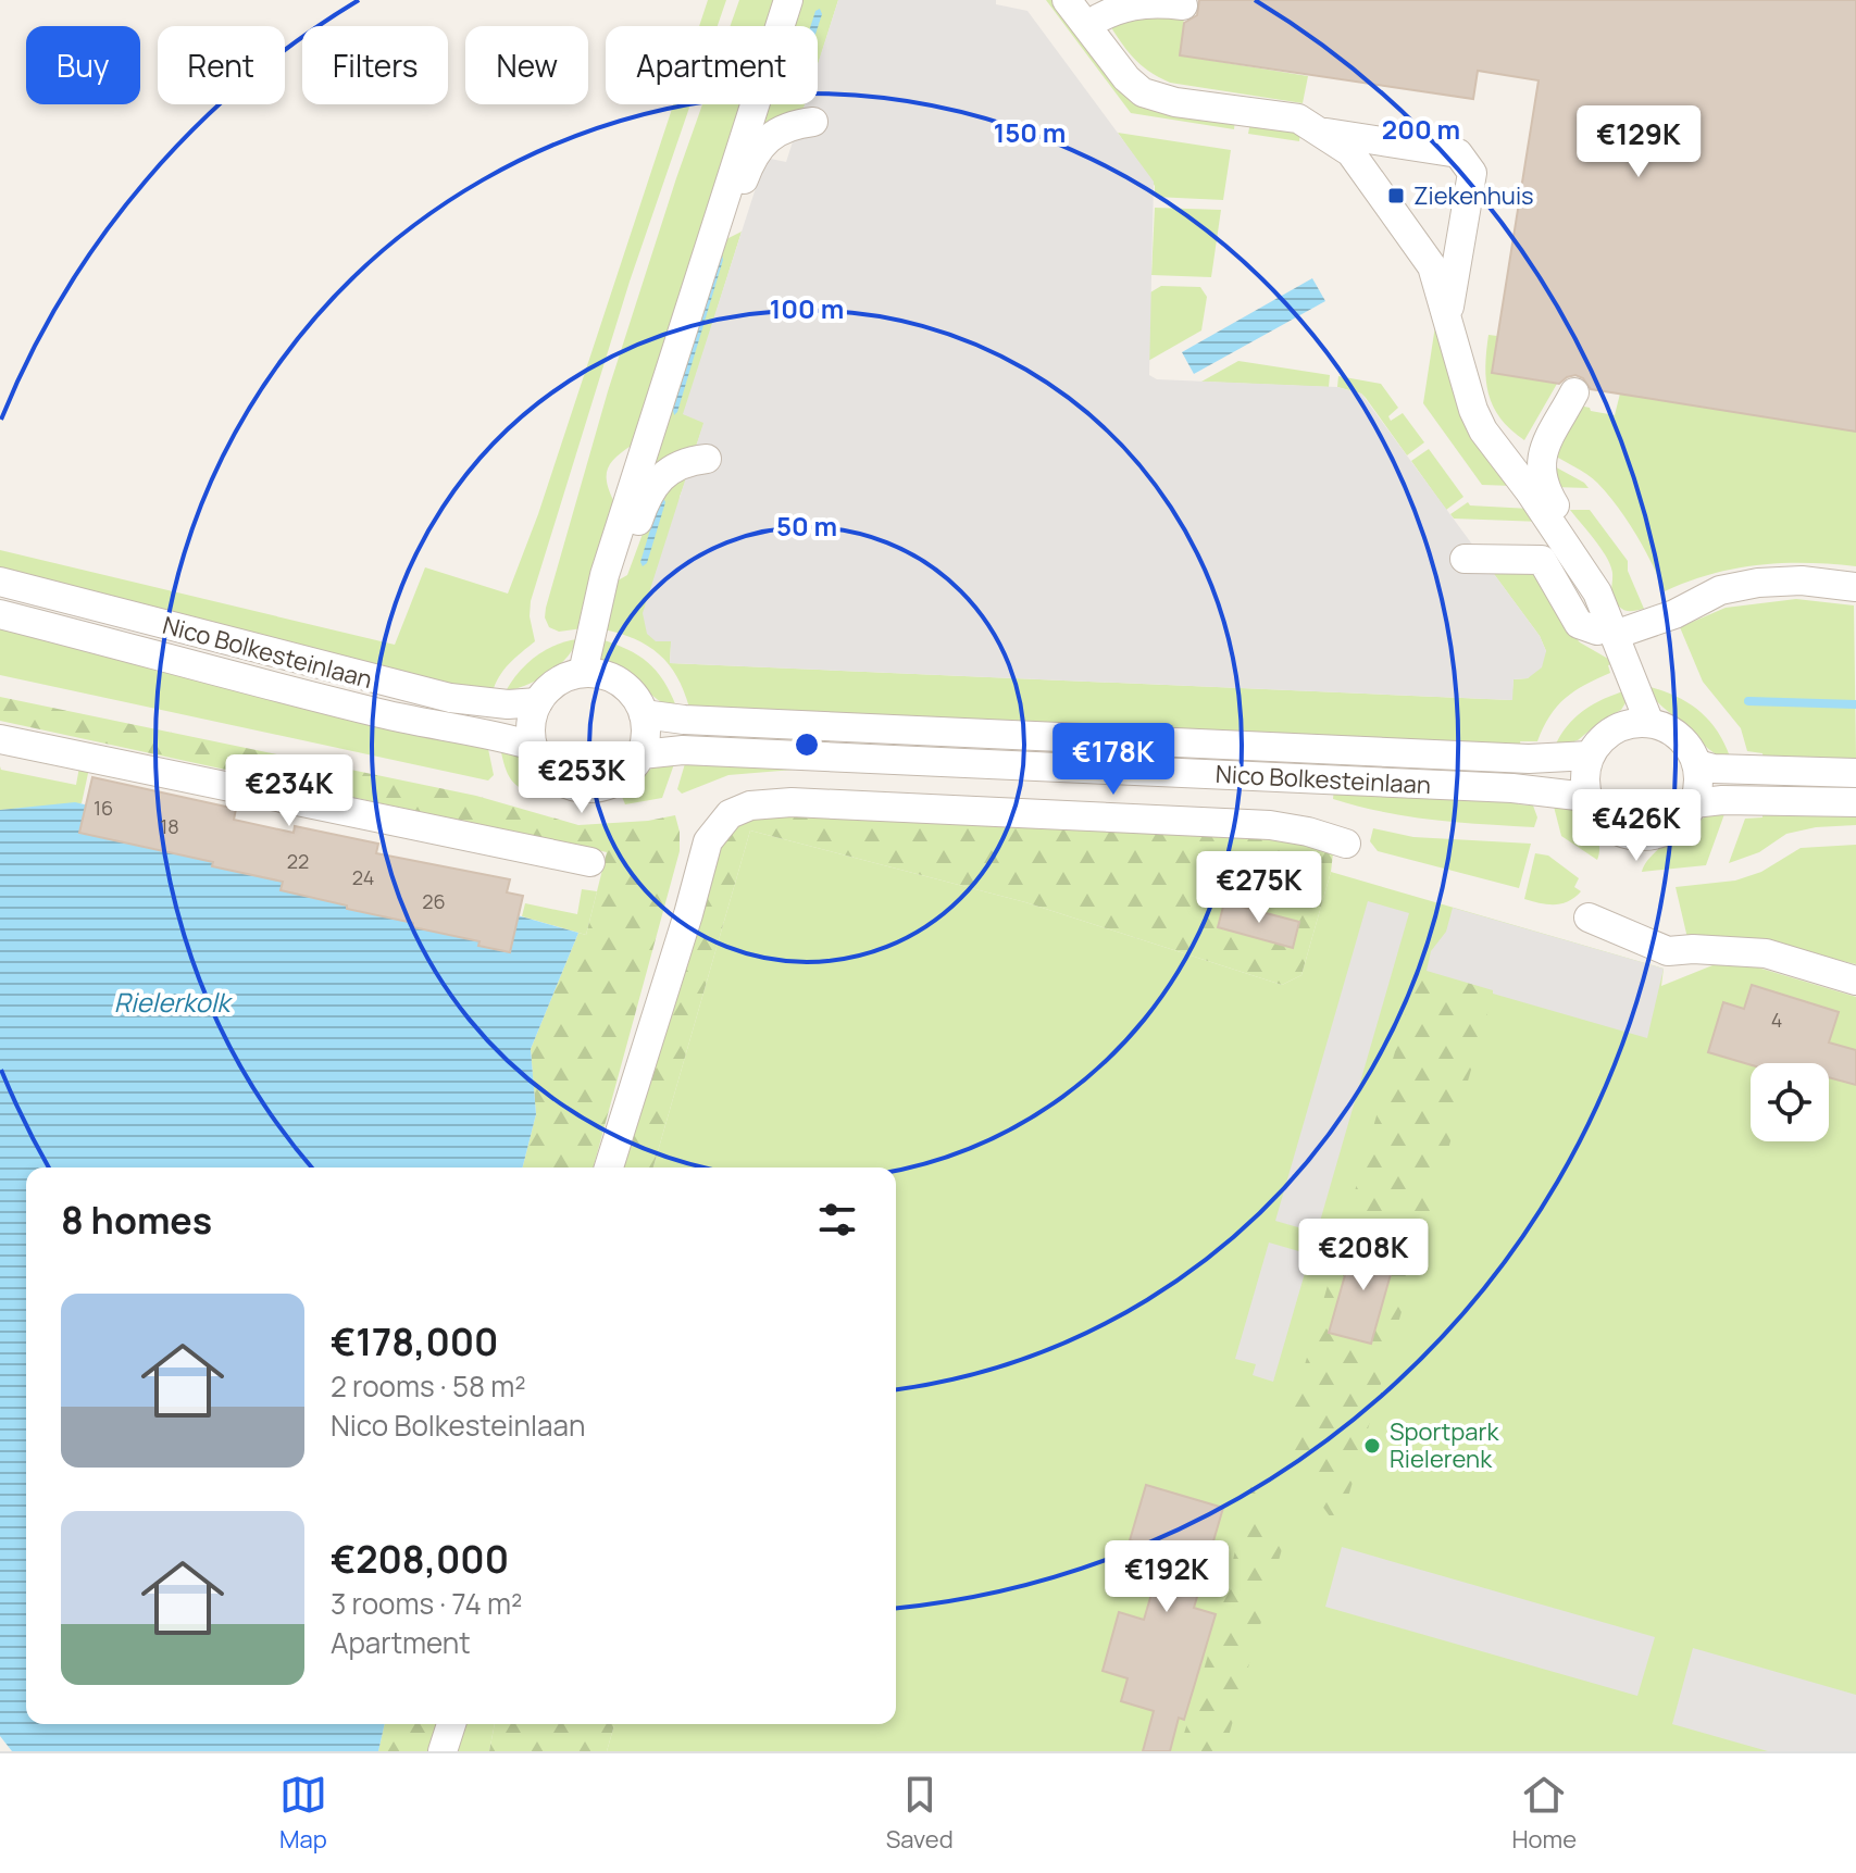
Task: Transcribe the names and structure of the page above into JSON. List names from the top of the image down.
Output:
{
  "streets": {
    "street": ["Nico Bolkesteinlaan"]
  },
  "water": ["Rielerkolk"],
  "places": {
    "transit": ["Ziekenhuis"],
    "other": ["Sportpark Rielerenk"]
  },
  "house_numbers": [
    "16",
    "18",
    "22",
    "24",
    "26",
    "4"
  ],
  "page": {
    "chip": [
      "Buy",
      "Rent",
      "Filters",
      "New",
      "Apartment"
    ],
    "price": [
      "€129K",
      "€178K",
      "€253K",
      "€234K",
      "€426K",
      "€275K",
      "€208K",
      "€192K"
    ],
    "heading": "8 homes",
    "list": [
      {
        "name": "€178,000",
        "note": "2 rooms · 58 m² · Nico Bolkesteinlaan"
      },
      {
        "name": "€208,000",
        "note": "3 rooms · 74 m² · Apartment"
      }
    ],
    "tabs": ["Map", "Saved", "Home"]
  },
  "rings": [
    "200 m",
    "150 m",
    "100 m",
    "50 m"
  ]
}
